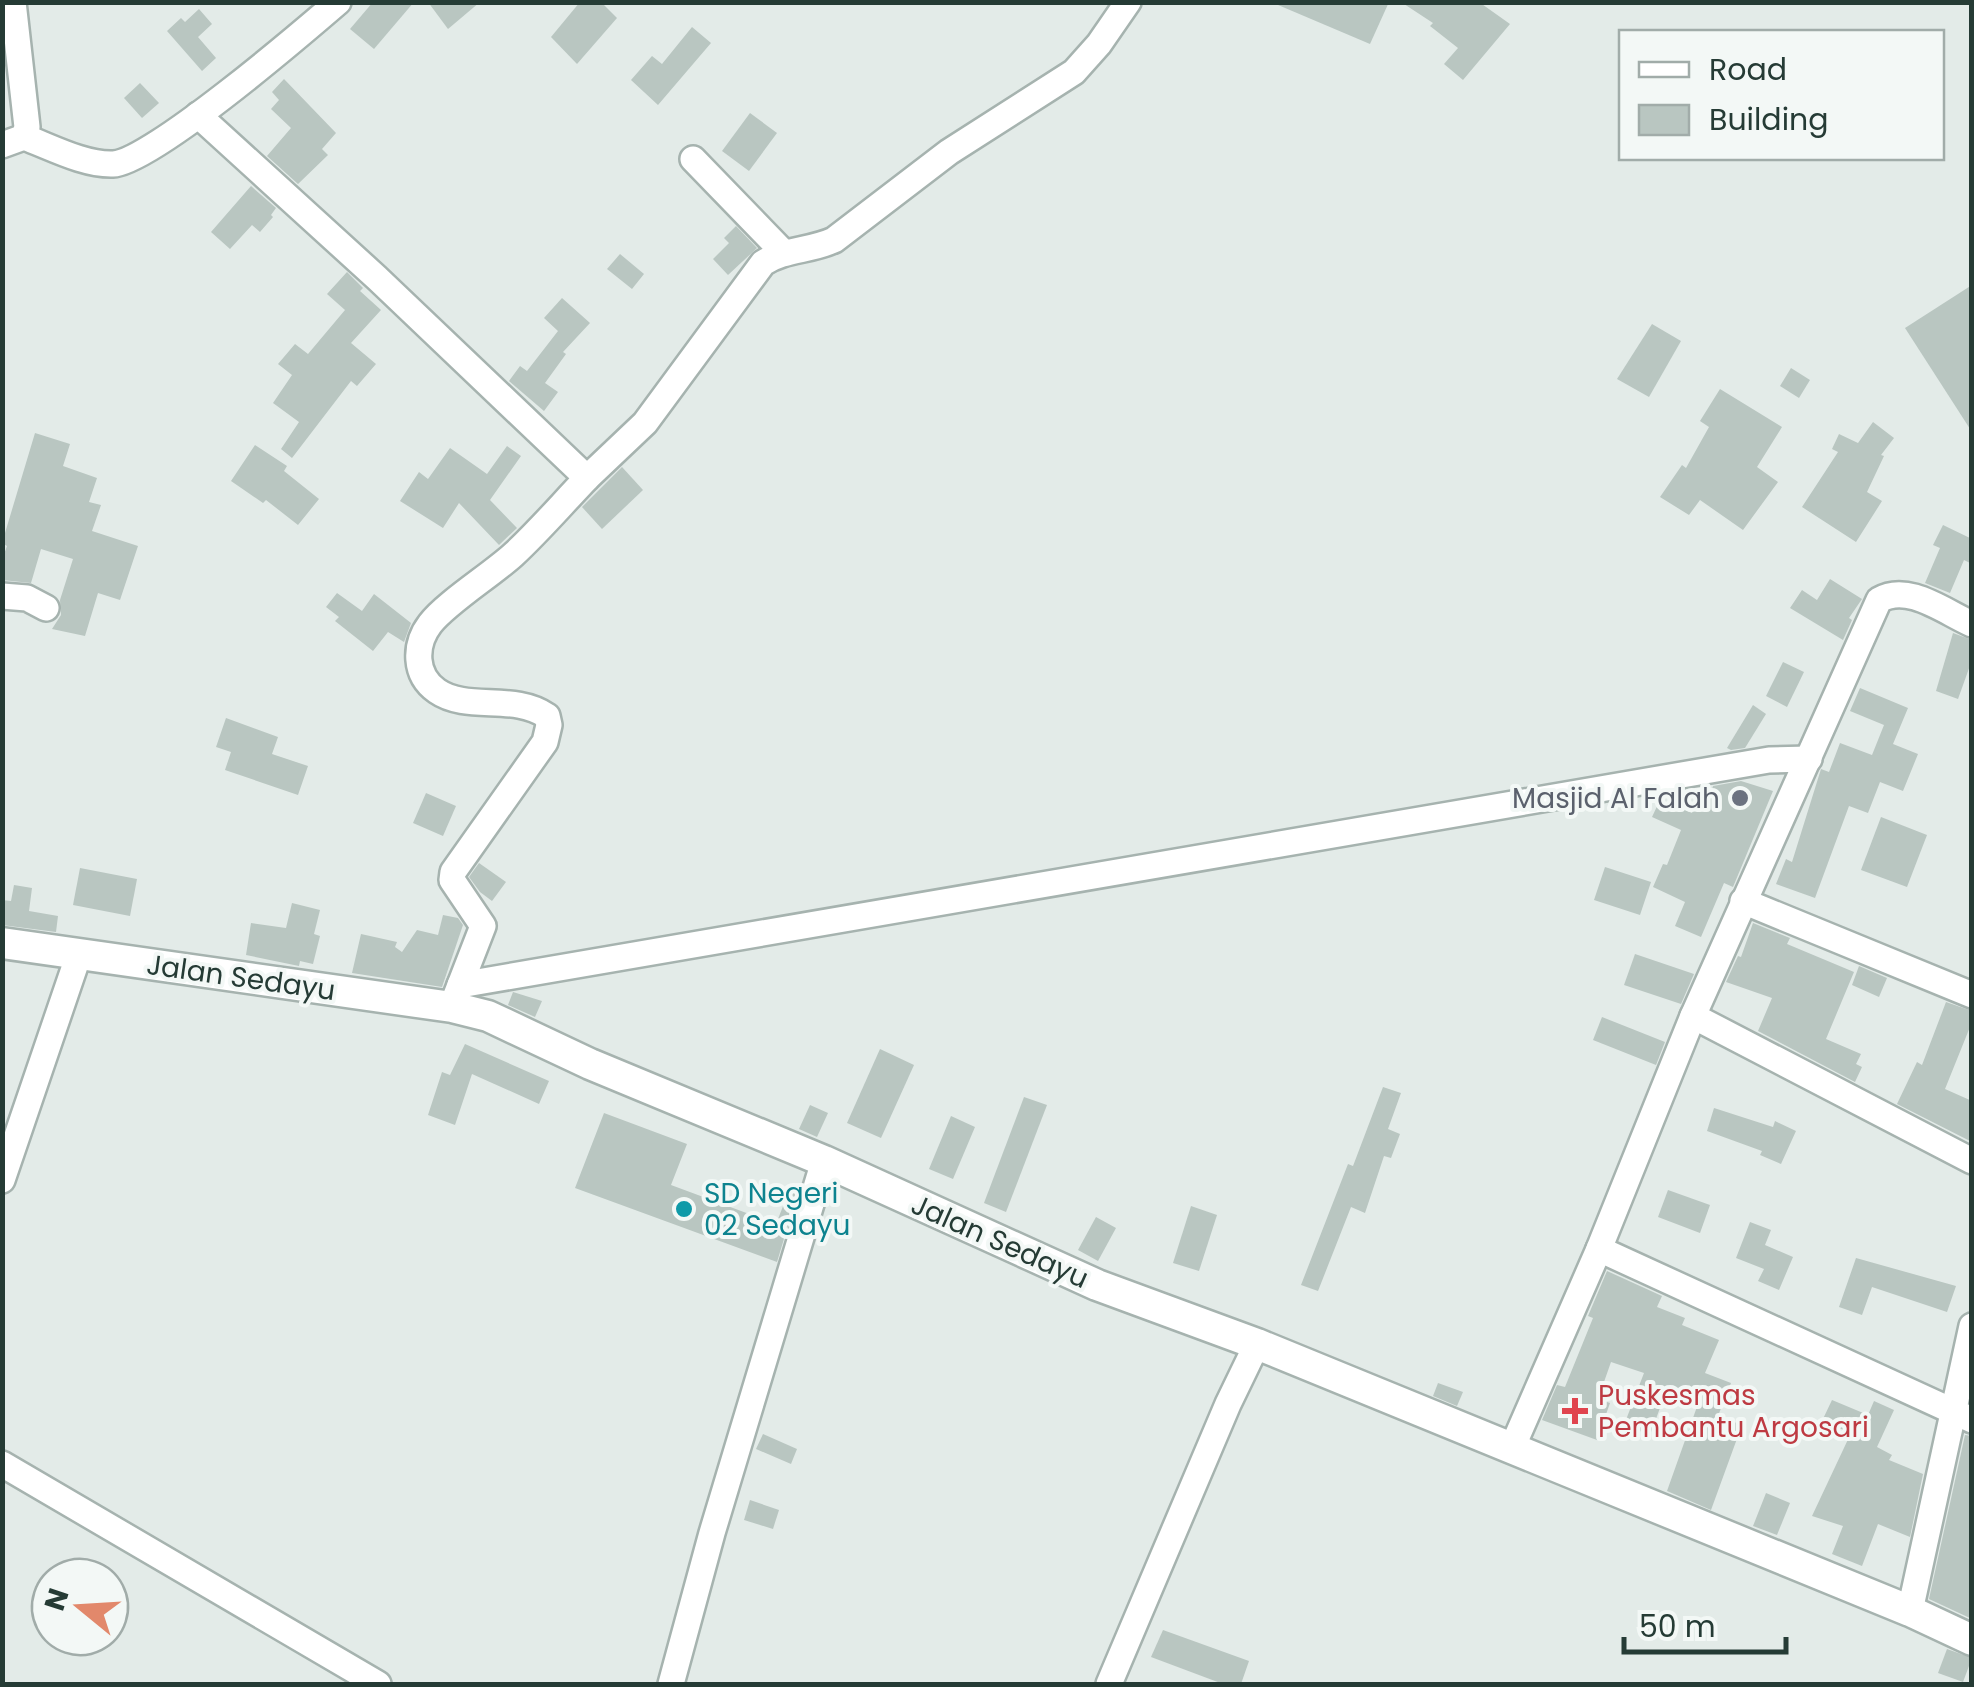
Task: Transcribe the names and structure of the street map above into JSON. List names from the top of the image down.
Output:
{
  "streets": {
    "street": ["Jalan Sedayu"]
  },
  "places": {
    "other": ["Masjid Al Falah", "SD Negeri 02 Sedayu"],
    "health": ["Puskesmas Pembantu Argosari"]
  },
  "legend": ["Road", "Building"],
  "scale_bar": "50 m",
  "north": "left"
}
